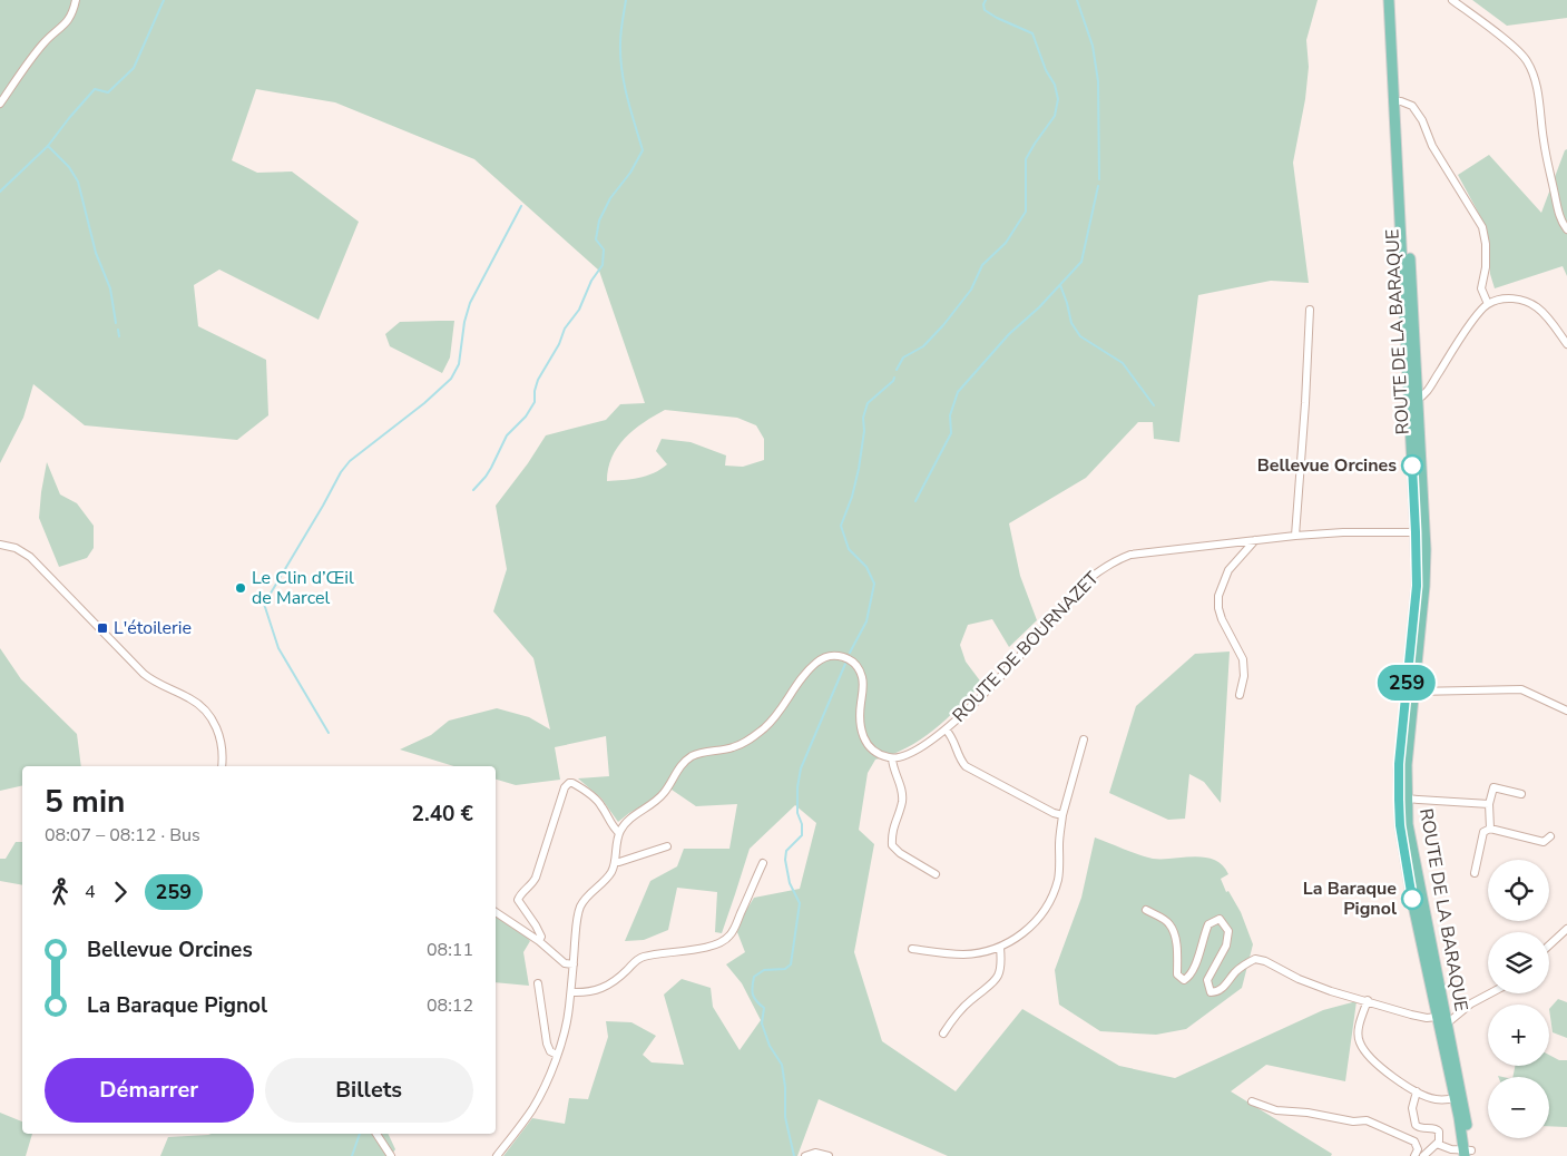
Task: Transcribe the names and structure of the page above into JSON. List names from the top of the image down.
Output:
{
  "streets": {
    "main road": ["ROUTE DE LA BARAQUE"],
    "street": ["ROUTE DE BOURNAZET"]
  },
  "crossings": [
    ["ROUTE DE LA BARAQUE", "ROUTE DE BOURNAZET"]
  ],
  "places": {
    "other": ["Bellevue Orcines", "Le Clin d’Œil de Marcel", "La Baraque Pignol"],
    "transit": ["L'étoilerie"]
  },
  "lines": ["bus line 259"],
  "page": {
    "on_map": "259",
    "heading": ["5 min", "08:07 – 08:12 · Bus", "2.40 €"],
    "map_buttons": ["+", "−"],
    "legs": ["4", "259"],
    "list": [
      {
        "name": "Bellevue Orcines",
        "value": "08:11"
      },
      {
        "name": "La Baraque Pignol",
        "value": "08:12"
      }
    ],
    "buttons": ["Démarrer", "Billets"]
  }
}
